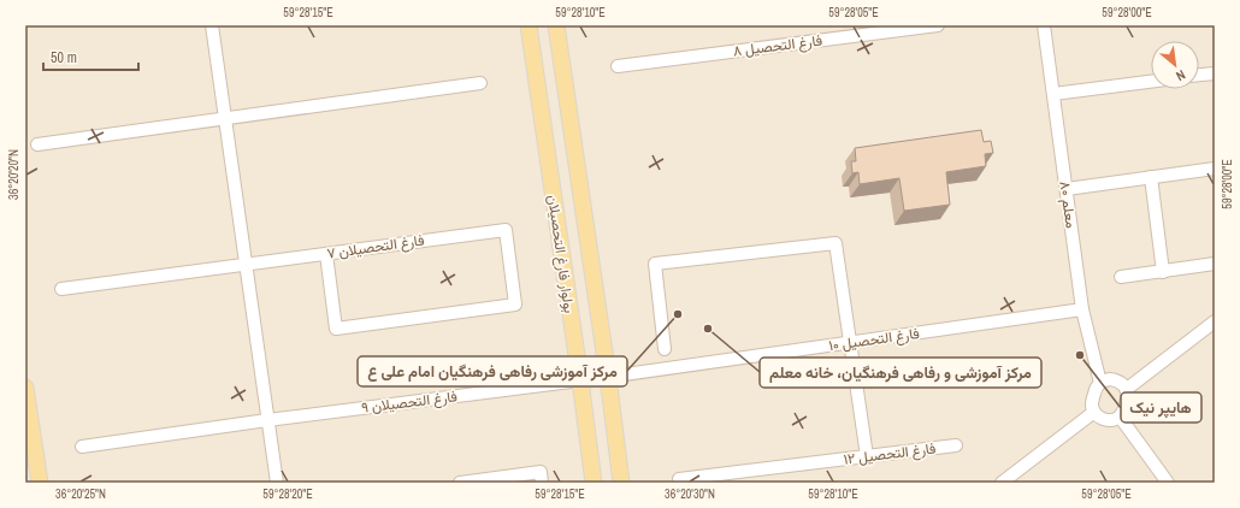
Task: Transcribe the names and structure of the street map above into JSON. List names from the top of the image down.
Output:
{
  "streets": {
    "main road": ["بولوار فارغ التحصیلان"],
    "street": [
      "فارغ التحصیل ۸",
      "معلم ۸۰",
      "فارغ التحصیلان ۷",
      "فارغ التحصیل ۱۰",
      "فارغ التحصیلان ۹",
      "فارغ التحصیل ۱۲"
    ]
  },
  "crossings": [
    ["معلم ۸۰", "فارغ التحصیل ۱۰"],
    ["بولوار فارغ التحصیلان", "فارغ التحصیل ۱۰"],
    ["بولوار فارغ التحصیلان", "فارغ التحصیلان ۹"]
  ],
  "places": ["مرکز آموزشی رفاهی فرهنگیان امام علی ع", "مرکز آموزشی و رفاهی فرهنگیان، خانه معلم", "هایپر نیک"],
  "scale_bar": "50 m",
  "north": "bottom right",
  "coordinates": [
    "59°28'15\"E",
    "59°28'10\"E",
    "59°28'05\"E",
    "59°28'00\"E",
    "36°20'20\"N",
    "36°20'25\"N",
    "59°28'20\"E",
    "36°20'30\"N"
  ]
}
